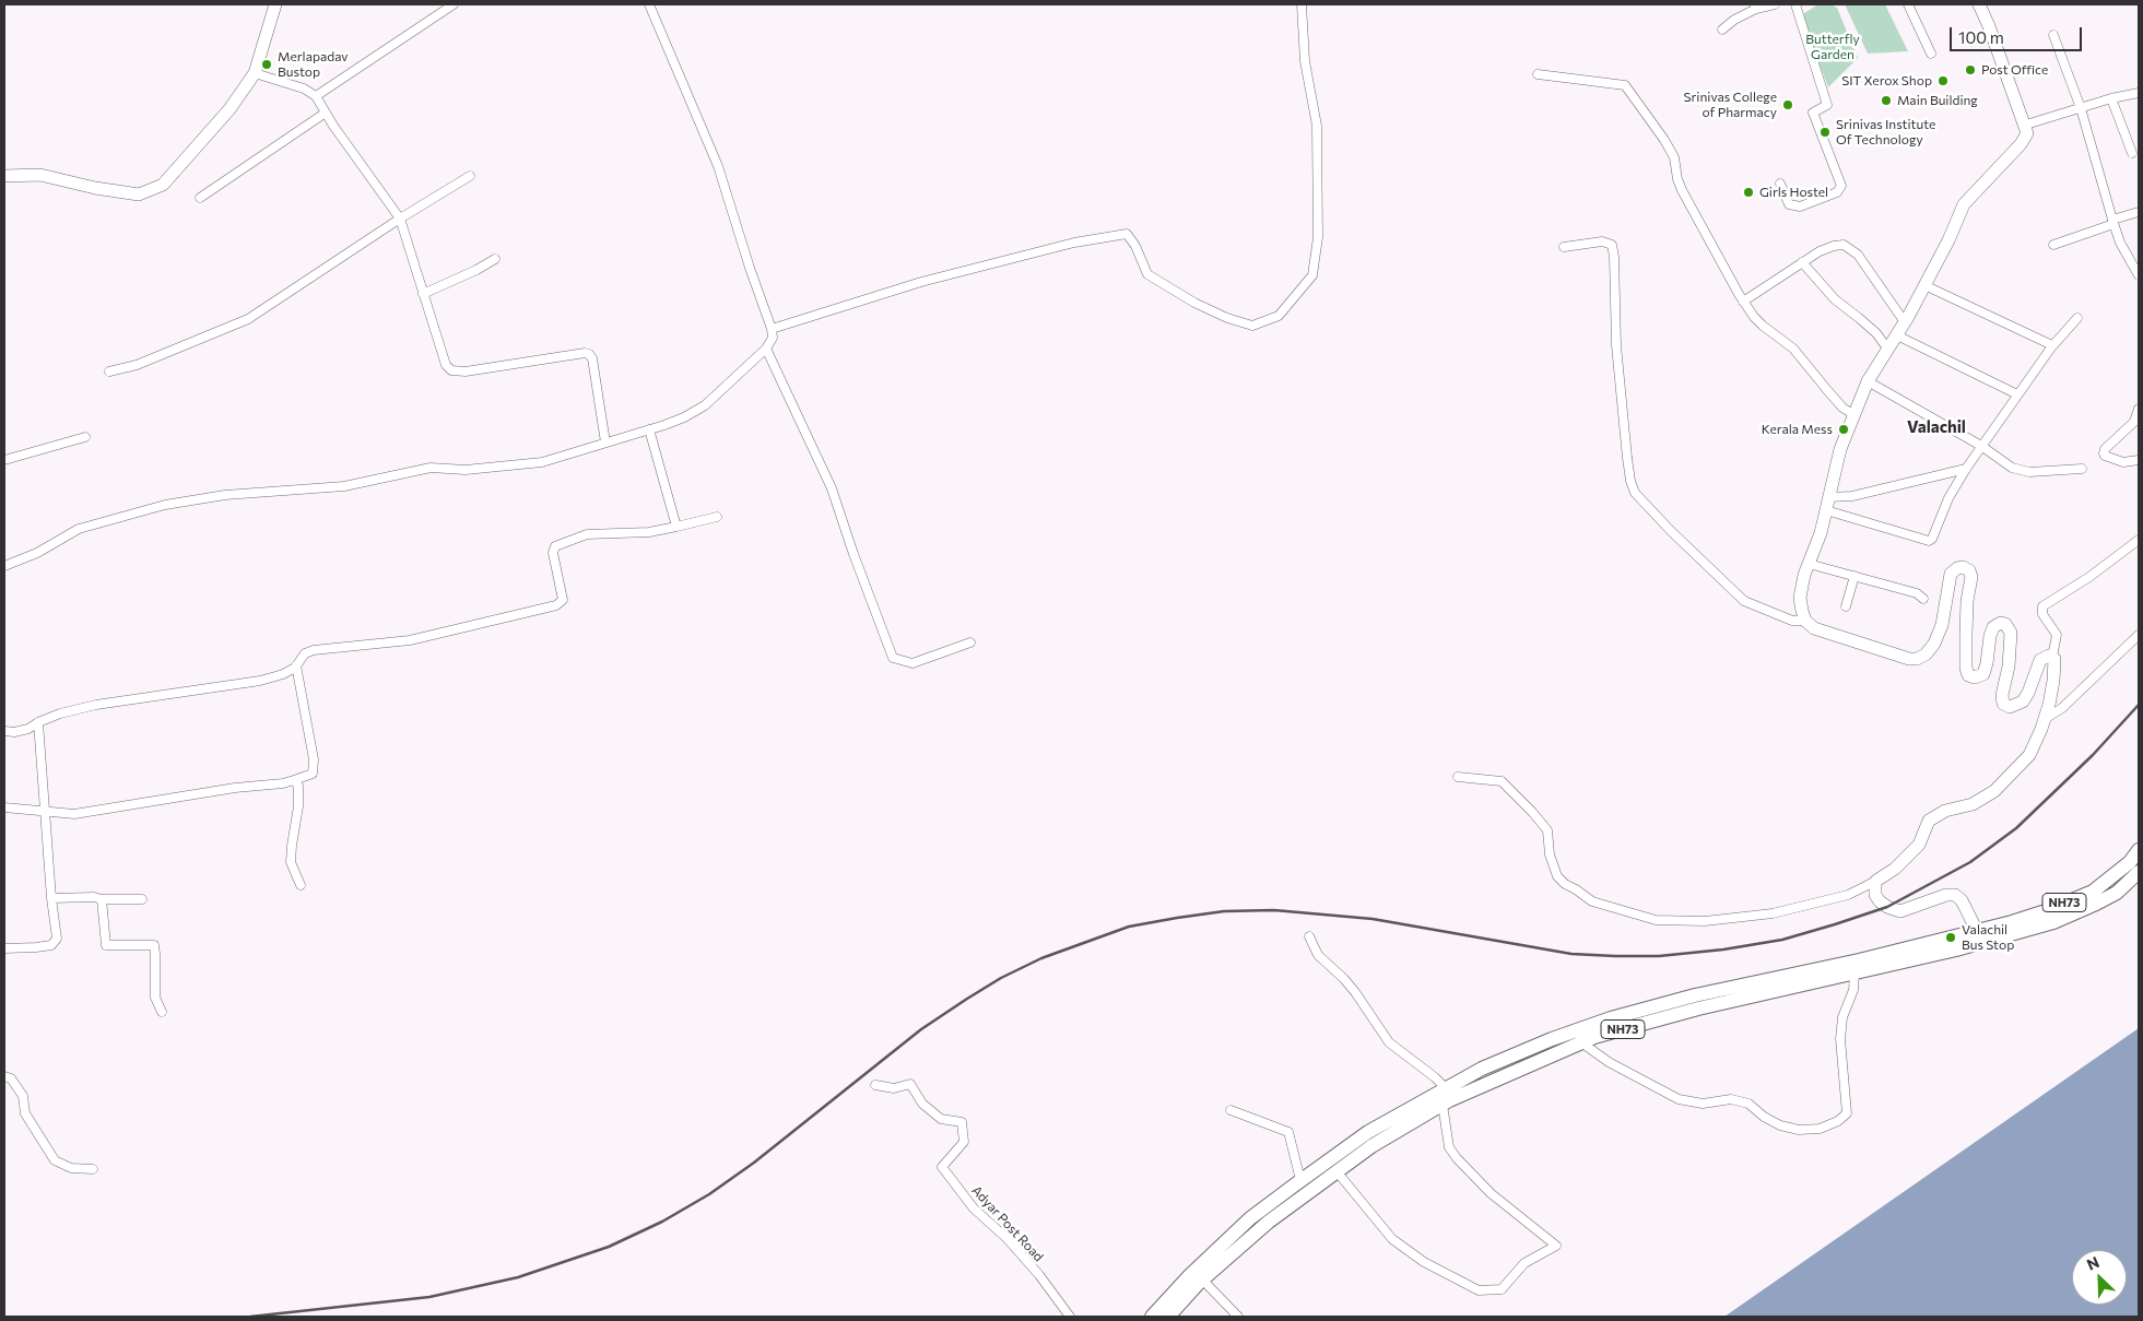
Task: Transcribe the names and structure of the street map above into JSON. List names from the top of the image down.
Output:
{
  "streets": {
    "highway": ["NH73"],
    "street": ["Adyar Post Road"]
  },
  "districts": ["Valachil"],
  "parks": ["Butterfly Garden"],
  "places": [
    "Merlapadav Bustop",
    "Post Office",
    "SIT Xerox Shop",
    "Main Building",
    "Srinivas College of Pharmacy",
    "Srinivas Institute Of Technology",
    "Girls Hostel",
    "Kerala Mess",
    "Valachil Bus Stop"
  ],
  "scale_bar": "100 m",
  "north": "top left"
}
